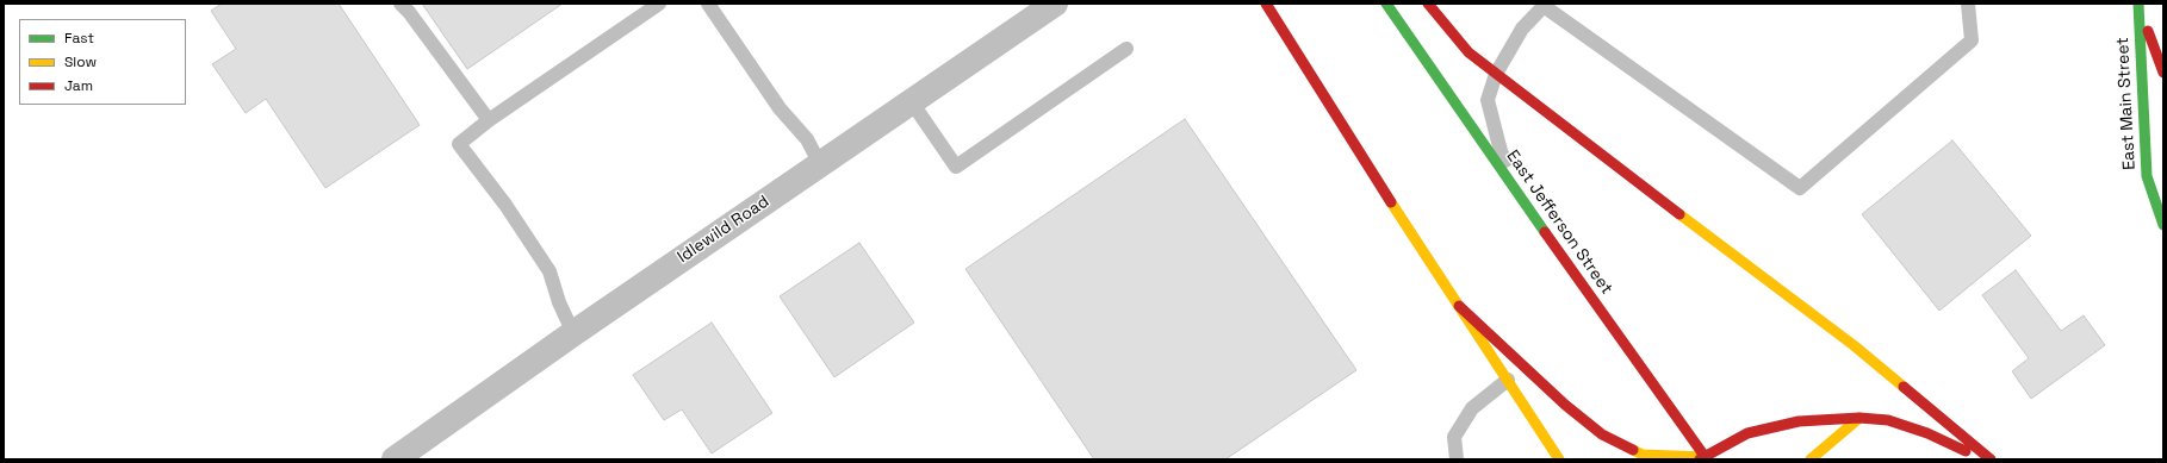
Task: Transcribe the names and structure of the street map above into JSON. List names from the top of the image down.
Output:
{
  "streets": {
    "main road": ["East Main Street", "East Jefferson Street"],
    "street": ["Idlewild Road"]
  },
  "legend": ["Fast", "Slow", "Jam"]
}
